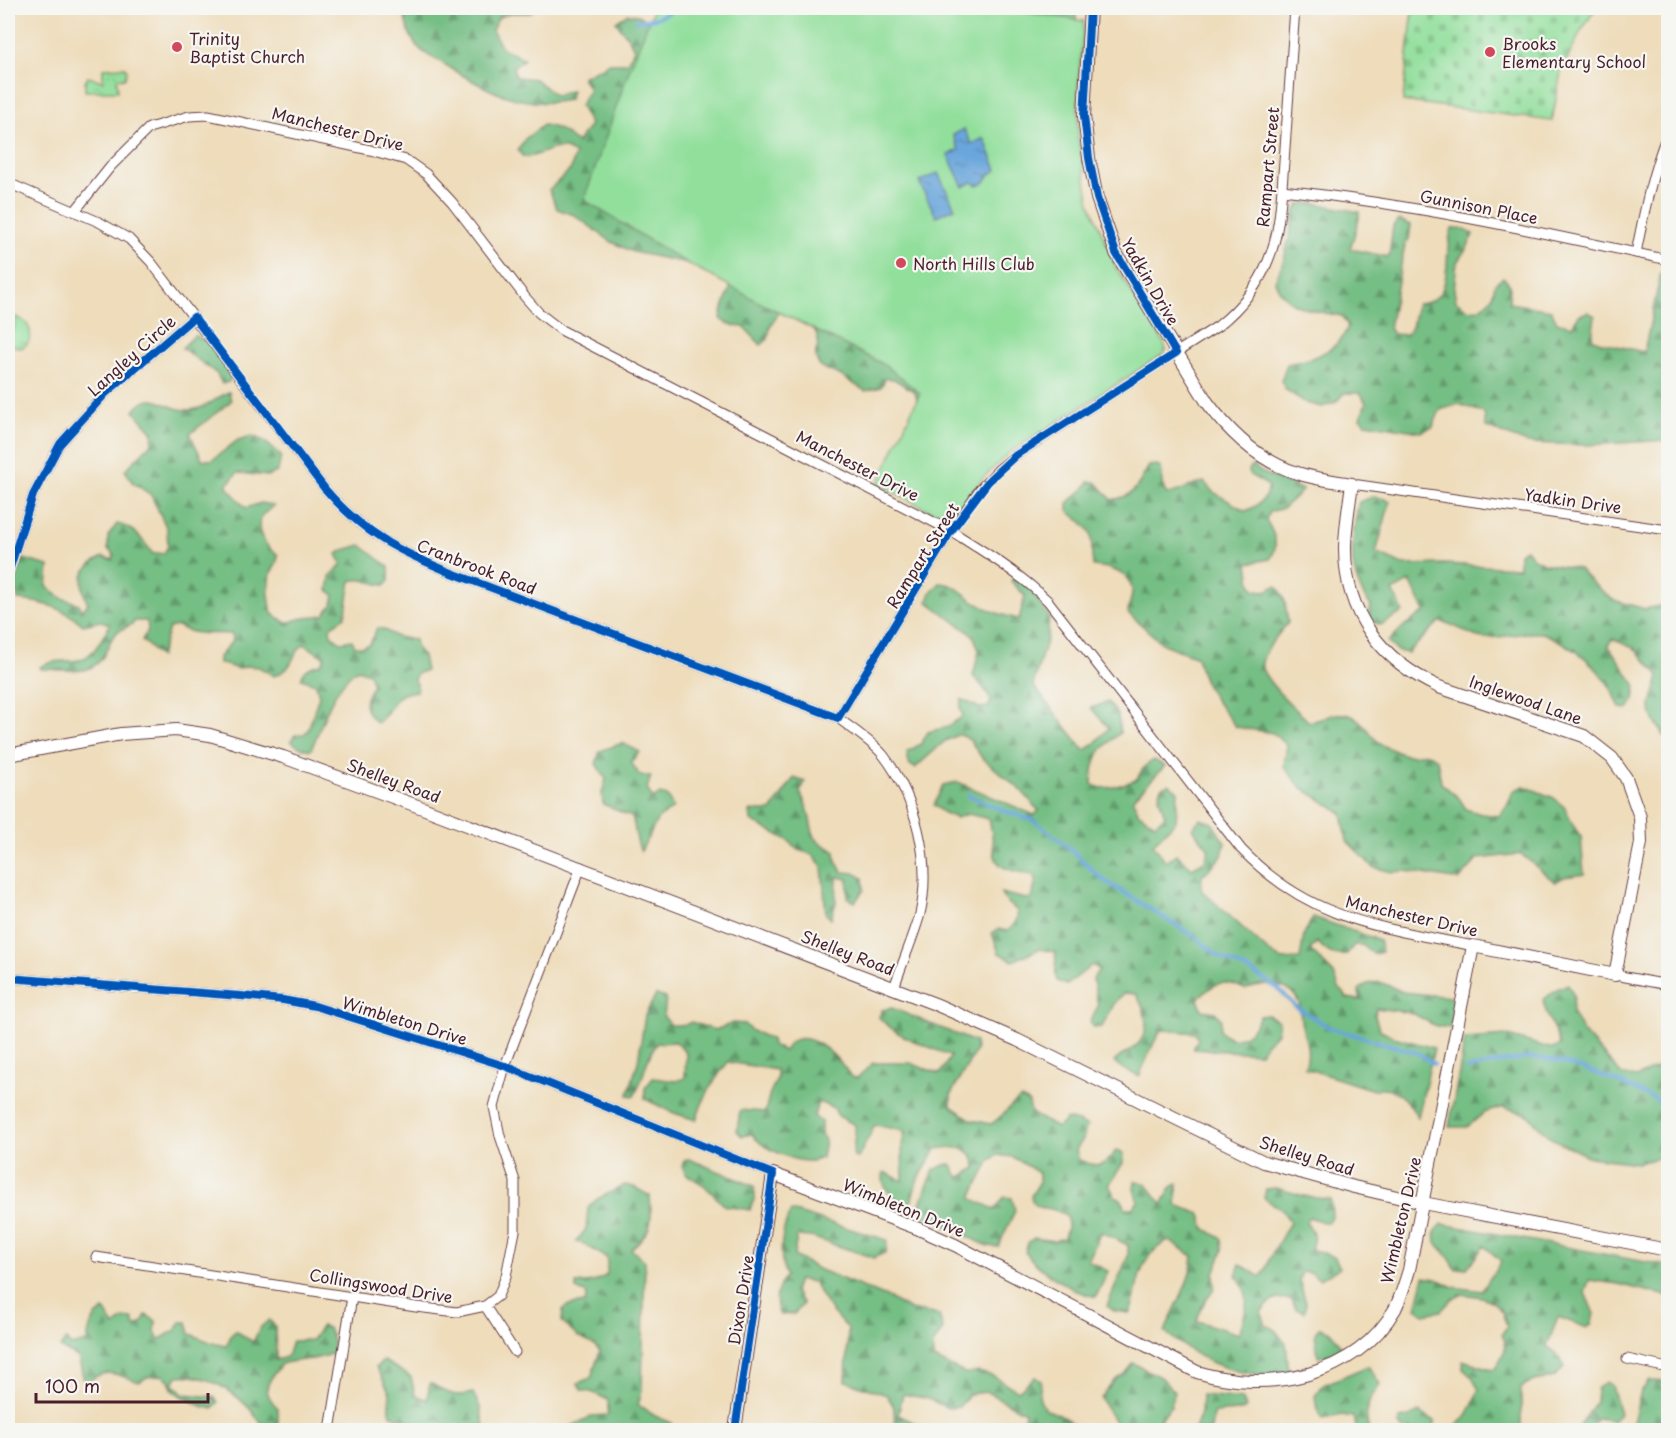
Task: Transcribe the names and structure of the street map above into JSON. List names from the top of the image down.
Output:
{
  "streets": {
    "street": [
      "Manchester Drive",
      "Rampart Street",
      "Gunnison Place",
      "Yadkin Drive",
      "Langley Circle",
      "Cranbrook Road",
      "Inglewood Lane",
      "Shelley Road",
      "Wimbleton Drive",
      "Collingswood Drive",
      "Dixon Drive"
    ]
  },
  "crossings": [
    ["Manchester Drive", "Rampart Street"],
    ["Manchester Drive", "Cranbrook Road"],
    ["Manchester Drive", "Inglewood Lane"],
    ["Manchester Drive", "Wimbleton Drive"],
    ["Rampart Street", "Gunnison Place"],
    ["Rampart Street", "Yadkin Drive"],
    ["Rampart Street", "Cranbrook Road"],
    ["Yadkin Drive", "Inglewood Lane"],
    ["Langley Circle", "Cranbrook Road"],
    ["Cranbrook Road", "Shelley Road"],
    ["Shelley Road", "Wimbleton Drive"],
    ["Wimbleton Drive", "Dixon Drive"]
  ],
  "places": ["Trinity Baptist Church", "Brooks Elementary School", "North Hills Club"],
  "scale_bar": "100 m"
}
